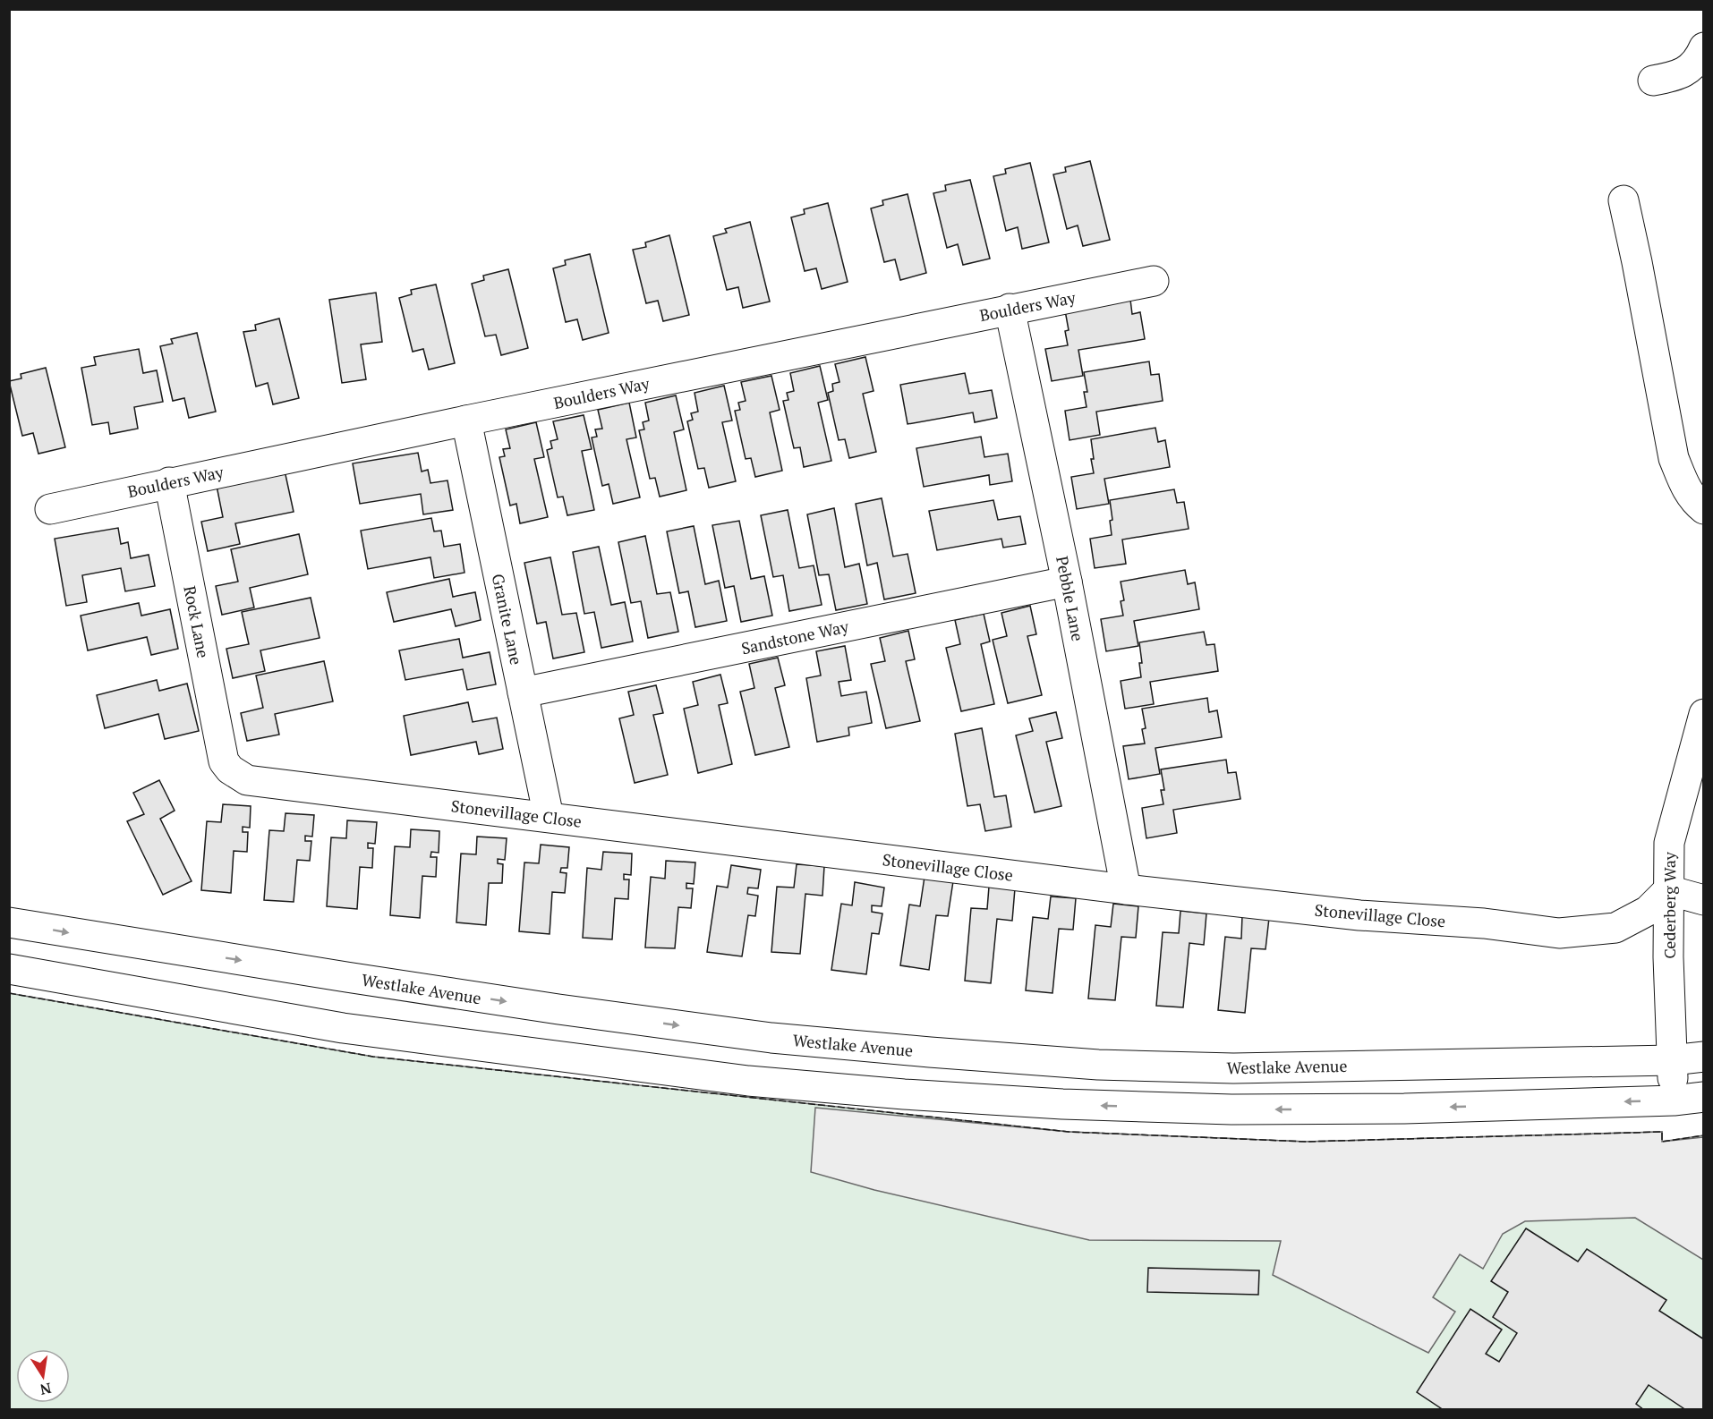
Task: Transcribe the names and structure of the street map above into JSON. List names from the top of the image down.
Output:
{
  "streets": {
    "street": [
      "Boulders Way",
      "Pebble Lane",
      "Granite Lane",
      "Rock Lane",
      "Sandstone Way",
      "Stonevillage Close",
      "Cederberg Way",
      "Westlake Avenue"
    ]
  },
  "crossings": [
    ["Boulders Way", "Pebble Lane"],
    ["Boulders Way", "Granite Lane"],
    ["Boulders Way", "Rock Lane"],
    ["Pebble Lane", "Sandstone Way"],
    ["Pebble Lane", "Stonevillage Close"],
    ["Granite Lane", "Sandstone Way"],
    ["Granite Lane", "Stonevillage Close"],
    ["Rock Lane", "Stonevillage Close"],
    ["Stonevillage Close", "Cederberg Way"],
    ["Cederberg Way", "Westlake Avenue"]
  ],
  "north": "bottom"
}
